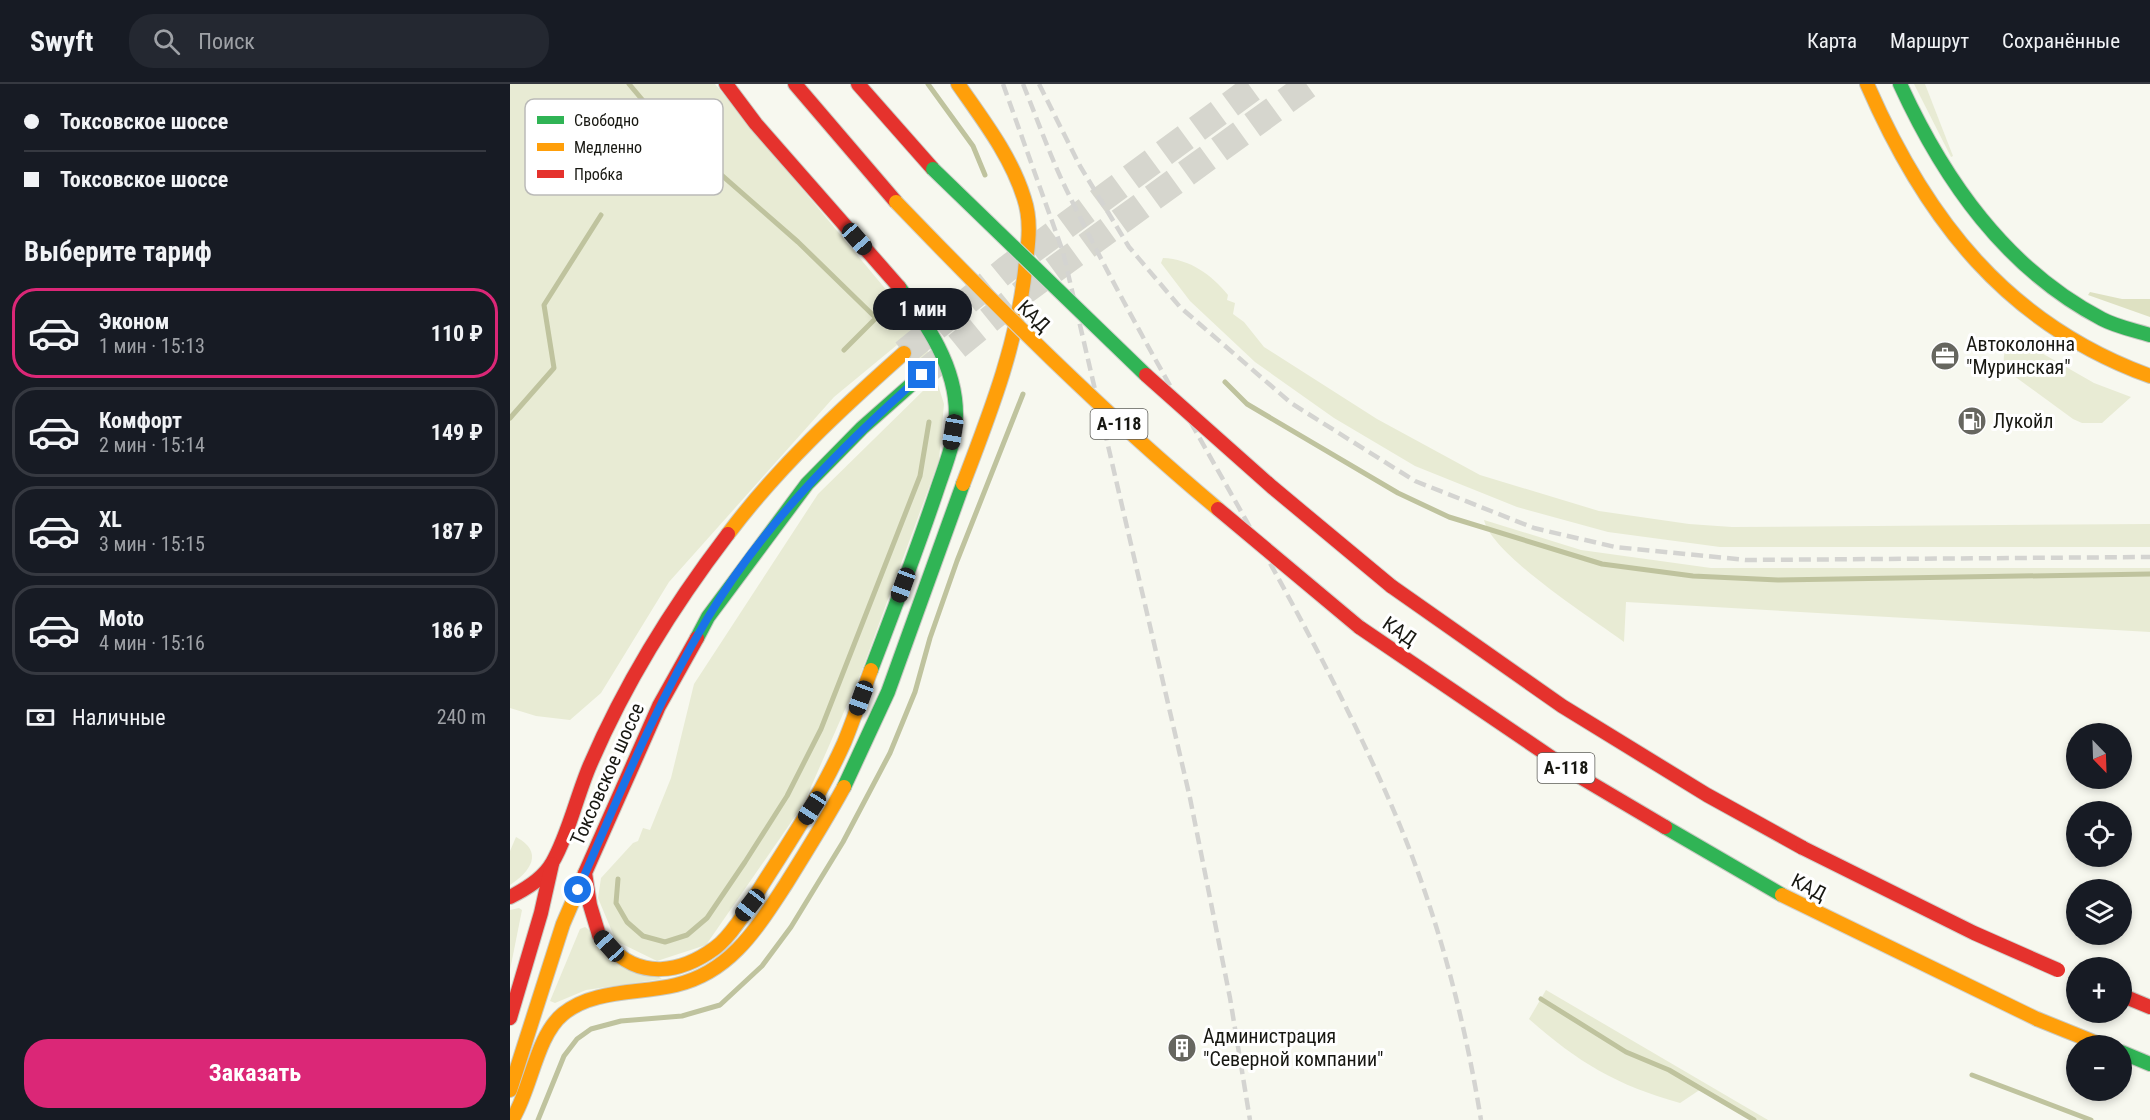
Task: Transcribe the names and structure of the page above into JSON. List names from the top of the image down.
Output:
{
  "streets": {
    "main road": ["КАД", "А-118", "Токсовское шоссе"]
  },
  "places": {
    "office": ["Автоколонна \"Муринская\""],
    "fuel station": ["Лукойл"],
    "building": ["Администрация \"Северной компании\""]
  },
  "legend": ["Свободно", "Медленно", "Пробка"],
  "north": "bottom right",
  "page": {
    "header": "Swyft",
    "search": "Поиск",
    "nav": ["Карта", "Маршрут", "Сохранённые"],
    "banner": ["Токсовское шоссе", "Токсовское шоссе"],
    "heading": "Выберите тариф",
    "list": [
      {
        "name": "Эконом",
        "note": "1 мин · 15:13",
        "value": "110 ₽"
      },
      {
        "name": "Комфорт",
        "note": "2 мин · 15:14",
        "value": "149 ₽"
      },
      {
        "name": "XL",
        "note": "3 мин · 15:15",
        "value": "187 ₽"
      },
      {
        "name": "Moto",
        "note": "4 мин · 15:16",
        "value": "186 ₽"
      }
    ],
    "bubble": "1 мин",
    "pay": ["Наличные", "240 m"],
    "map_buttons": ["+", "−"],
    "buttons": "Заказать"
  }
}
